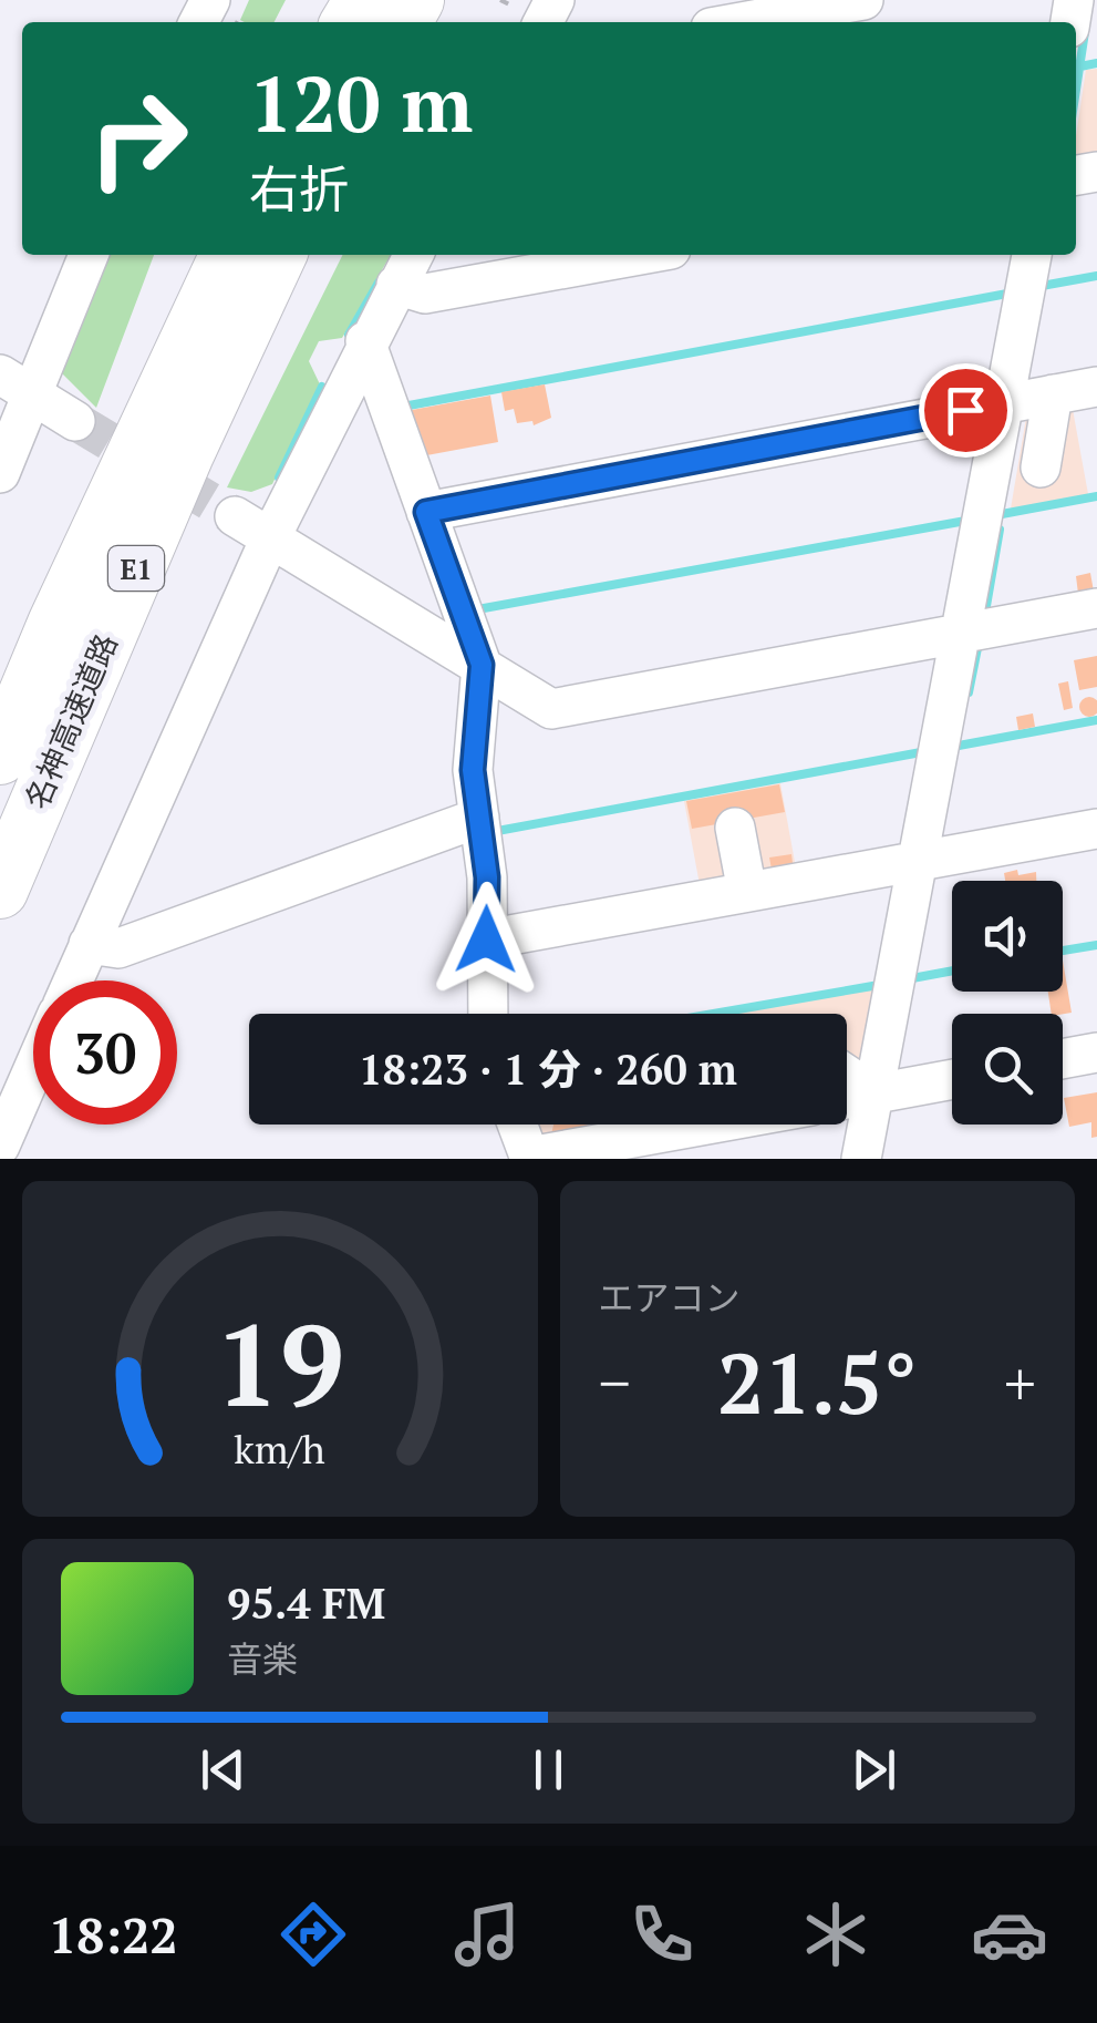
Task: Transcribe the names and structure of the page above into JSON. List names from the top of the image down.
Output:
{
  "streets": {
    "highway": ["E1", "名神高速道路"]
  },
  "page": {
    "turn": ["120 m", "右折"],
    "limit": "30",
    "trip": "18:23 · 1 分 · 260 m",
    "tile": "エアコン",
    "heat": ["−", "21.5°", "+"],
    "song": ["95.4 FM", "音楽"],
    "tabs": "18:22",
    "gauge": ["19", "km/h"]
  }
}
